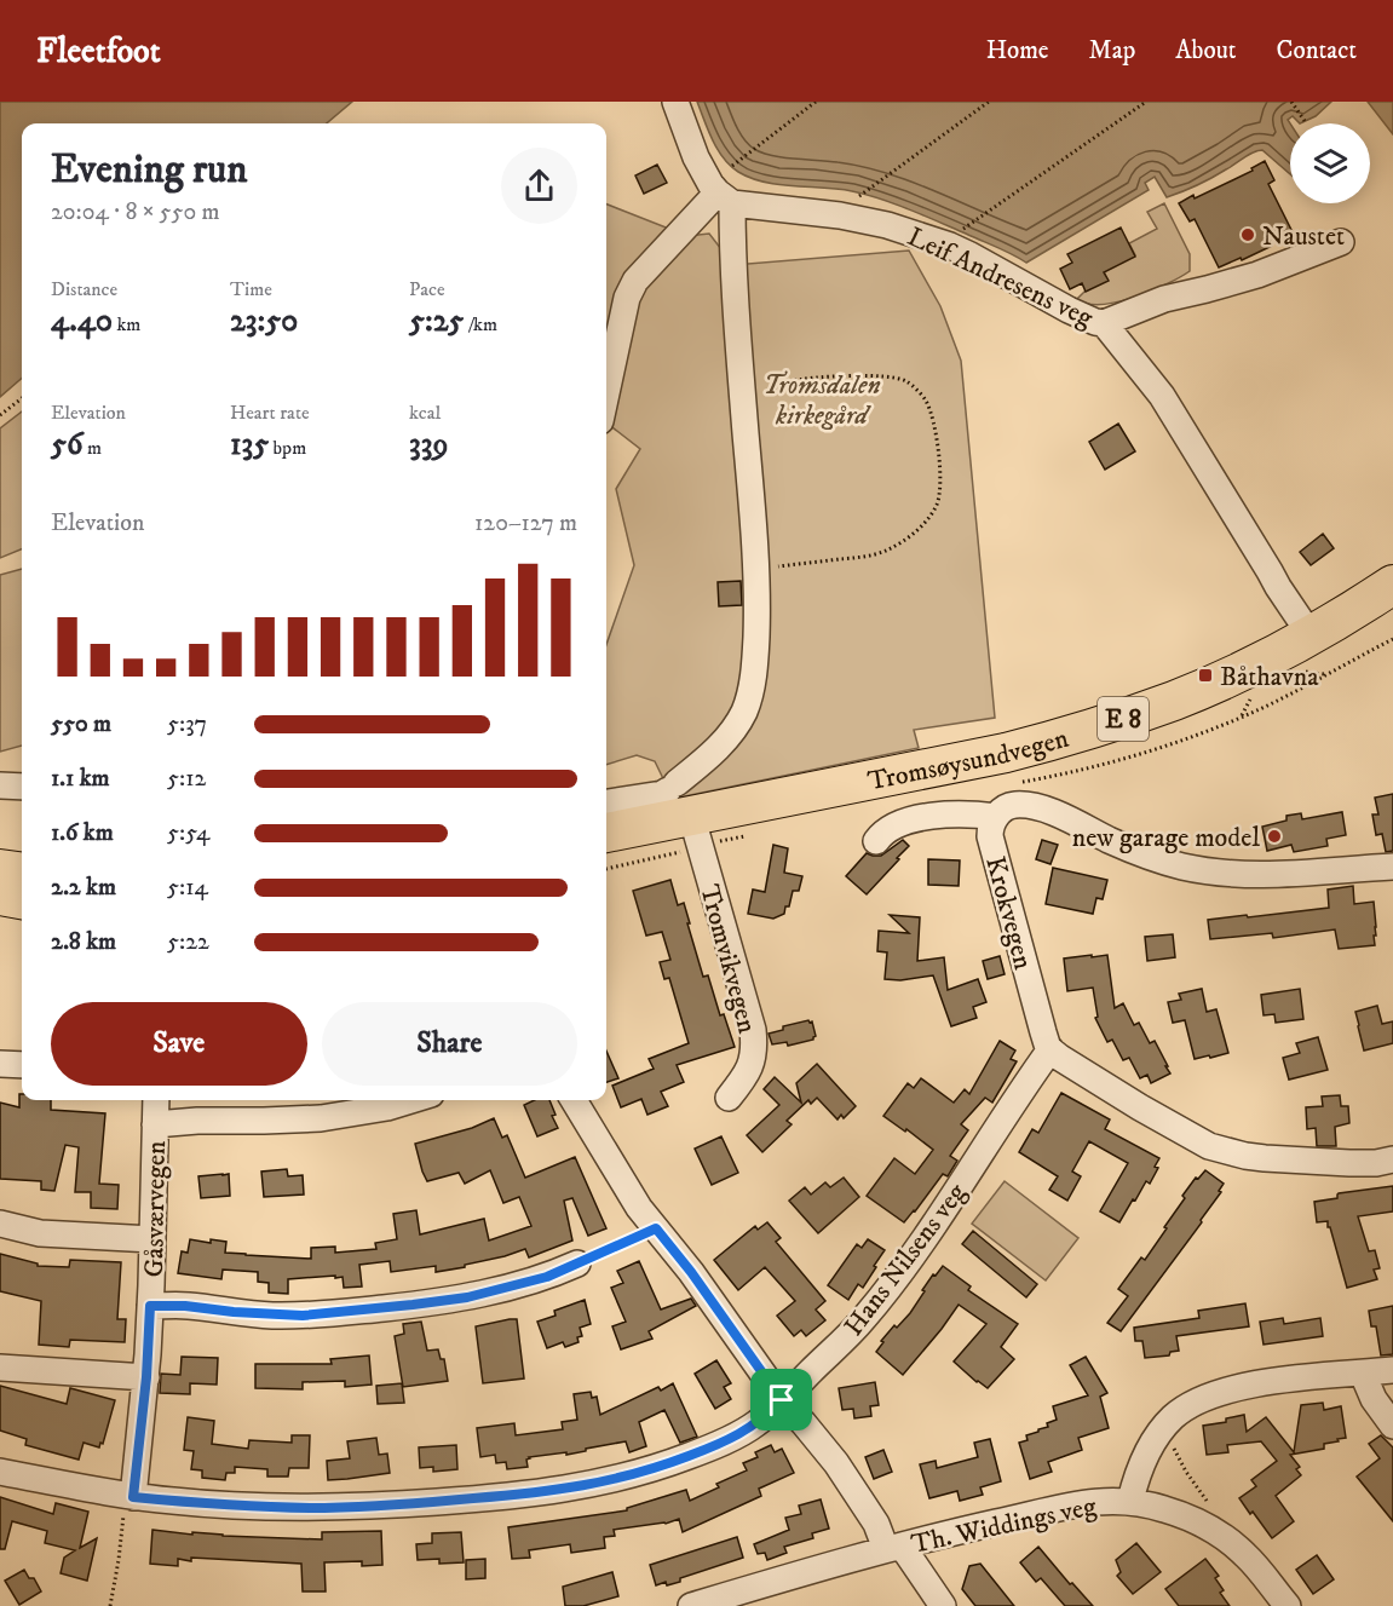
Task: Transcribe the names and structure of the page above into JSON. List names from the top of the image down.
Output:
{
  "streets": {
    "highway": ["E 8", "Tromsøysundvegen"],
    "street": [
      "Leif Andresens veg",
      "Krokvegen",
      "Tromvikvegen",
      "Gåsværvegen",
      "Hans Nilsens veg",
      "Th. Widdings veg"
    ]
  },
  "crossings": [
    ["Leif Andresens veg", "Tromsøysundvegen"],
    ["Tromsøysundvegen", "Tromvikvegen"],
    ["Krokvegen", "Hans Nilsens veg"],
    ["Gåsværvegen", "Hans Nilsens veg"]
  ],
  "parks": ["Tromsdalen kirkegård"],
  "places": {
    "other": ["Naustet", "new garage model"],
    "transit": ["Båthavna"]
  },
  "page": {
    "header": "Fleetfoot",
    "nav": [
      "Home",
      "Map",
      "About",
      "Contact"
    ],
    "heading": ["Evening run", "20:04 · 8 × 550 m"],
    "stats": [
      ["Distance", "4.40 km"],
      ["Time", "23:50"],
      ["Pace", "5:25 /km"],
      ["Elevation", "56 m"],
      ["Heart rate", "135 bpm"],
      ["kcal", "339"]
    ],
    "chart": ["Elevation", "120–127 m"],
    "list": [
      {
        "name": "550 m",
        "note": "5:37"
      },
      {
        "name": "1.1 km",
        "note": "5:12"
      },
      {
        "name": "1.6 km",
        "note": "5:54"
      },
      {
        "name": "2.2 km",
        "note": "5:14"
      },
      {
        "name": "2.8 km",
        "note": "5:22"
      }
    ],
    "buttons": ["Save", "Share"]
  }
}
